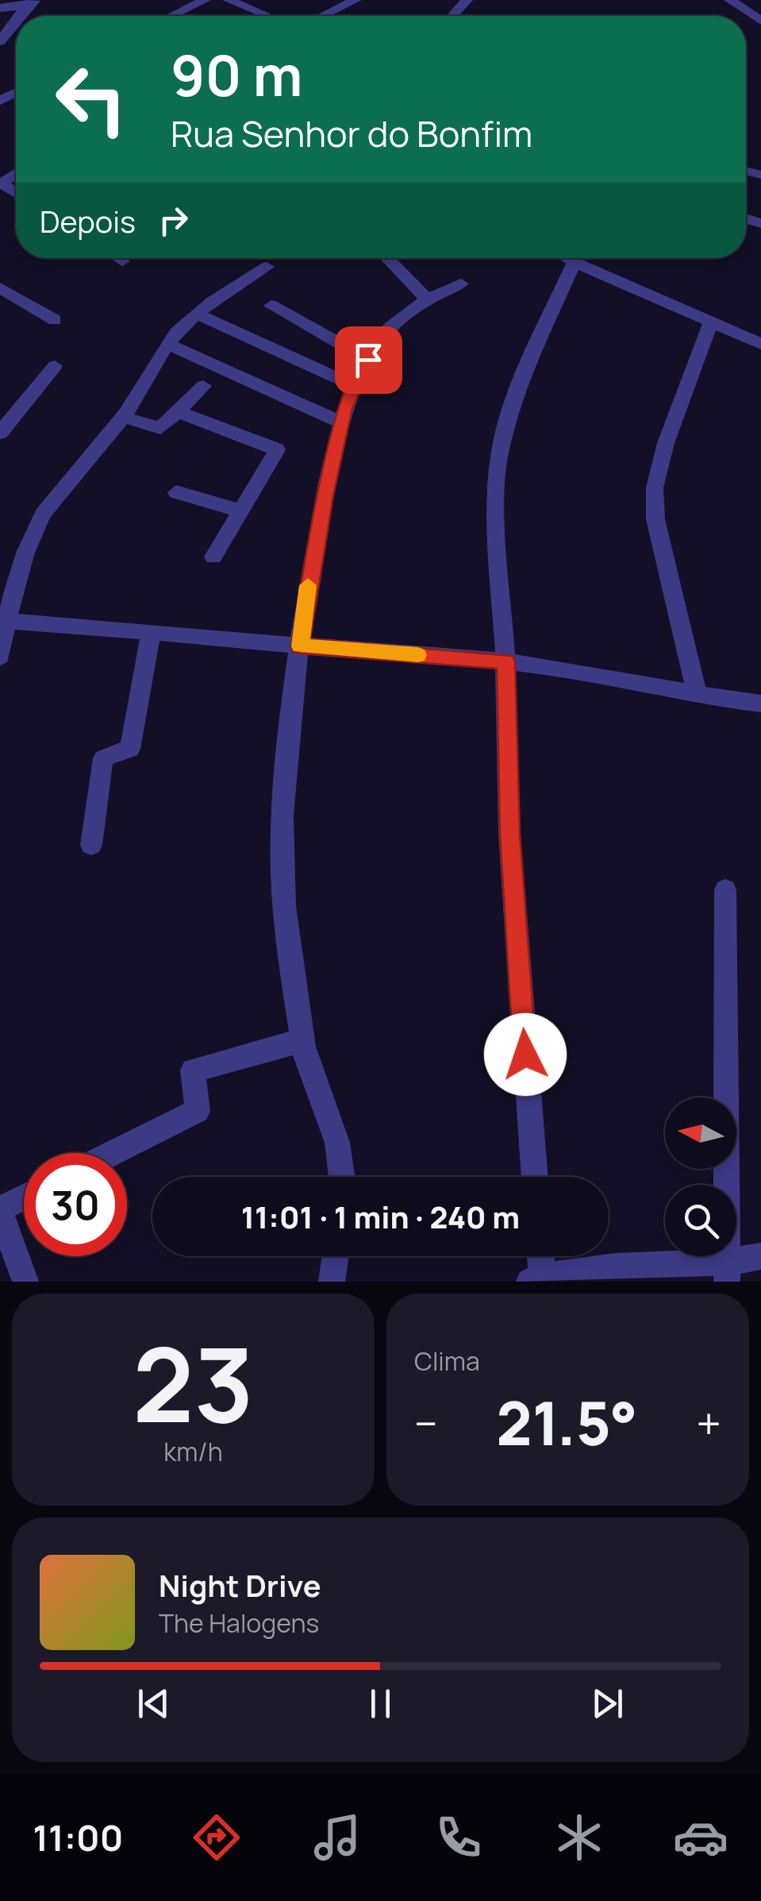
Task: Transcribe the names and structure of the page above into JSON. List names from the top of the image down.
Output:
{
  "north": "left",
  "page": {
    "turn": ["90 m", "Rua Senhor do Bonfim"],
    "then": "Depois",
    "limit": "30",
    "trip": "11:01 · 1 min · 240 m",
    "tile": [
      ["23", "km/h"],
      "Clima"
    ],
    "heat": ["−", "21.5°", "+"],
    "song": ["Night Drive", "The Halogens"],
    "tabs": "11:00"
  }
}
